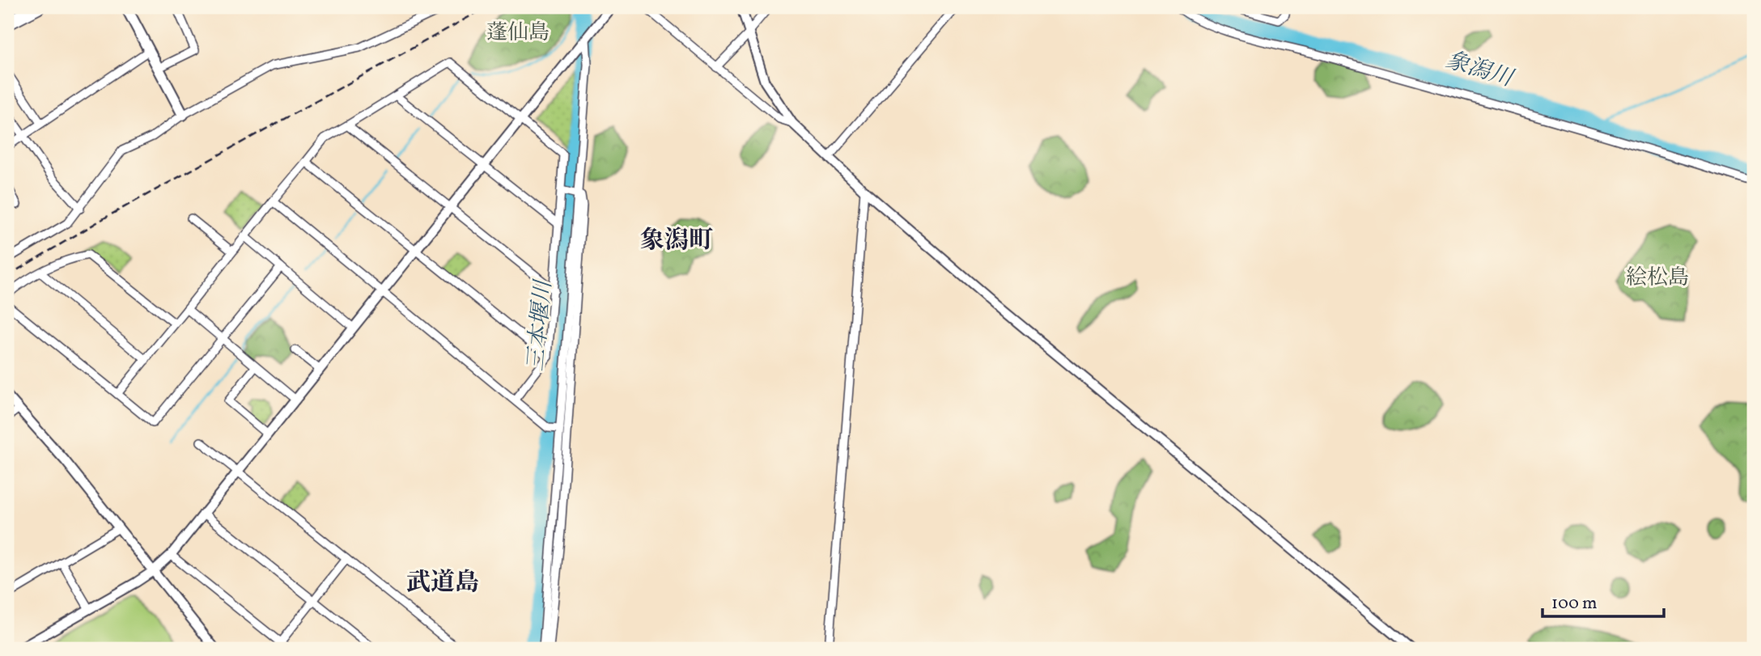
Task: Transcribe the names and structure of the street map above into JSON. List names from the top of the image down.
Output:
{
  "districts": ["象潟町", "武道島"],
  "water": ["象潟川", "三本堰川"],
  "parks": ["蓬仙島", "絵松島"],
  "scale_bar": "100 m"
}
